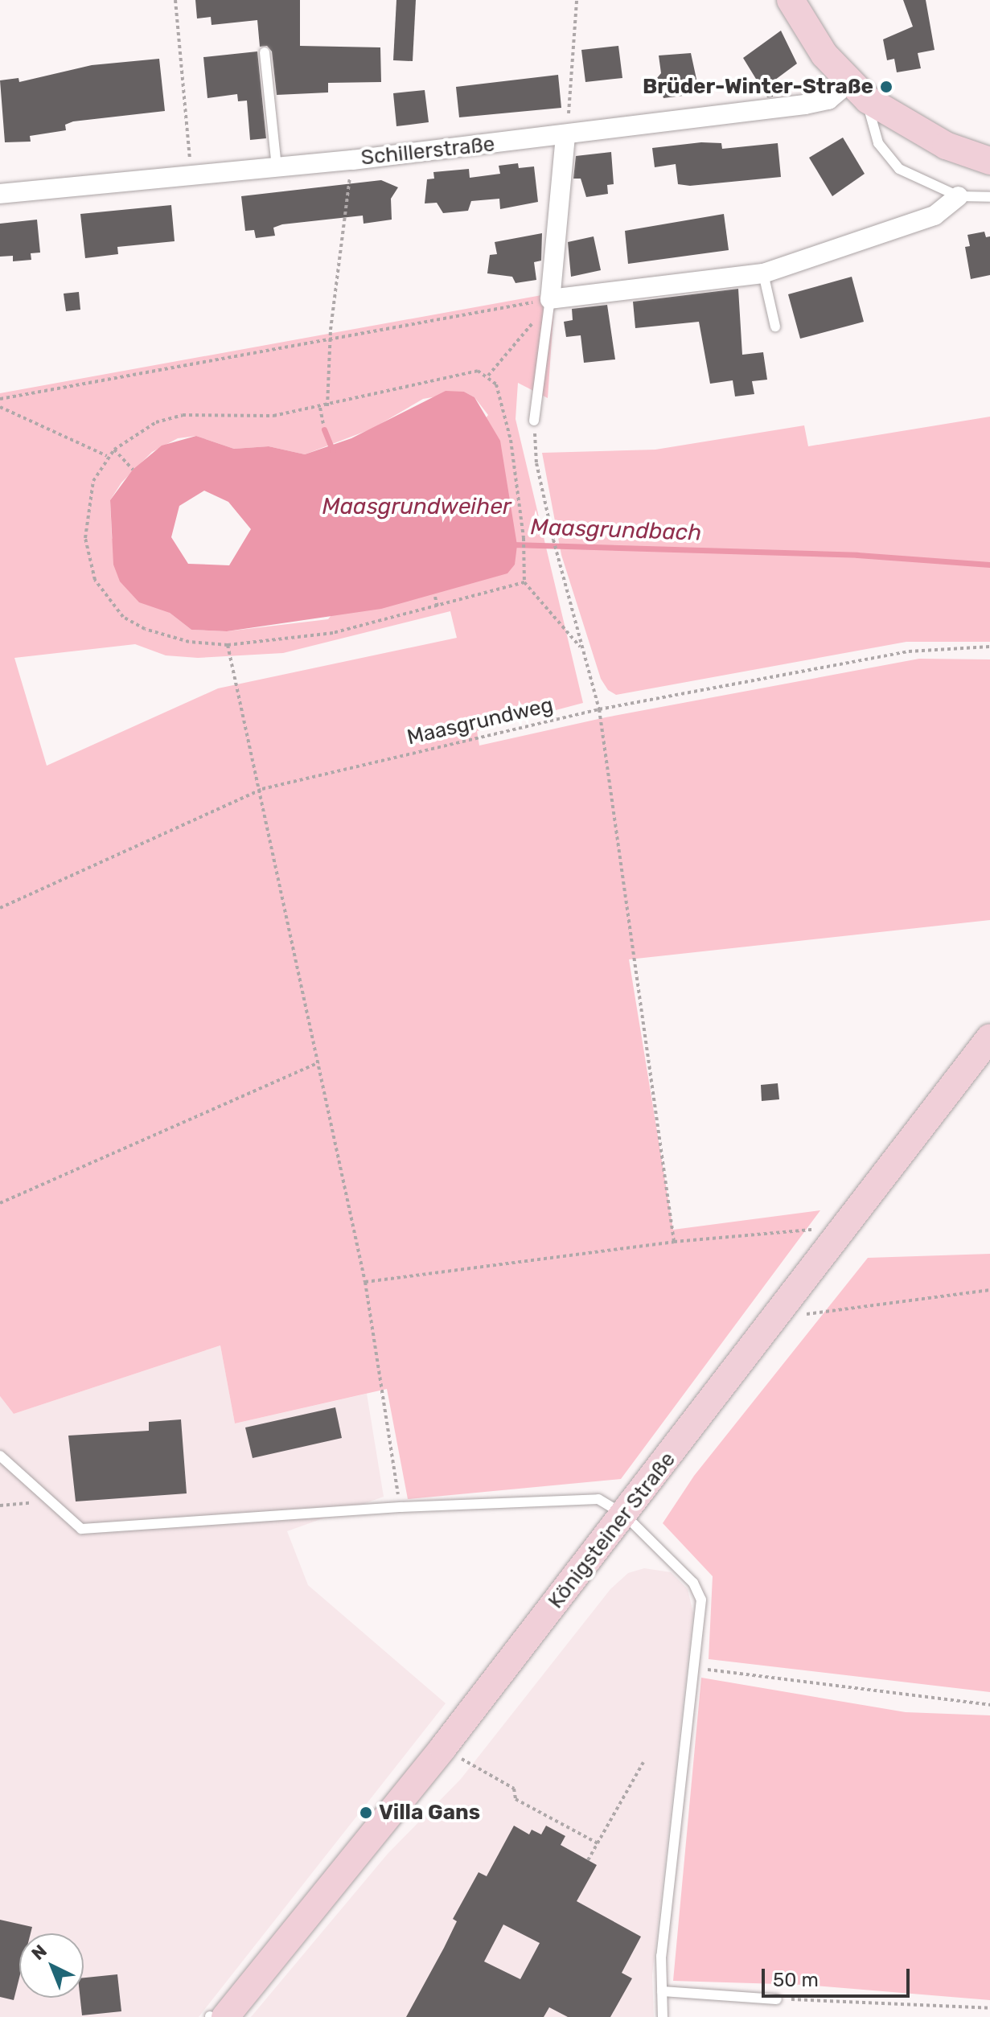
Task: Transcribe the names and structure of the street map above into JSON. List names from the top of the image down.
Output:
{
  "streets": {
    "main road": ["Königsteiner Straße"],
    "street": ["Schillerstraße"],
    "path": ["Maasgrundweg"]
  },
  "water": ["Maasgrundweiher", "Maasgrundbach"],
  "places": ["Brüder-Winter-Straße", "Villa Gans"],
  "scale_bar": "50 m",
  "north": "top left"
}
